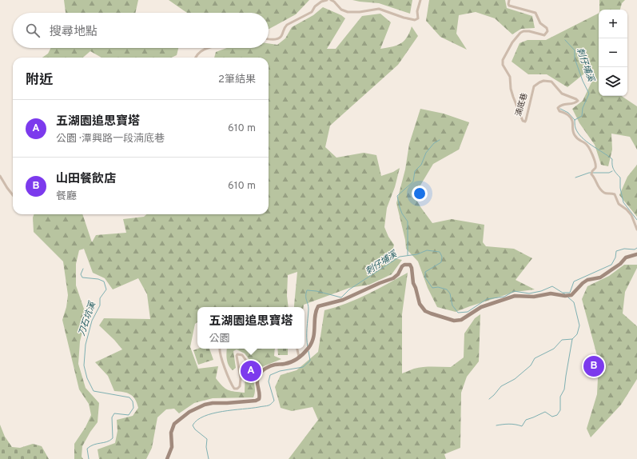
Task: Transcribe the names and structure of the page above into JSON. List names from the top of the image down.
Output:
{
  "streets": {
    "street": ["湳底巷"]
  },
  "water": ["刺仔埔溪", "刀石坑溪"],
  "page": {
    "map_buttons": ["+", "−"],
    "search": "搜尋地點",
    "heading": ["附近", "2筆結果"],
    "list": [
      {
        "mark": "A",
        "name": "五湖園追思寶塔",
        "note": "公園 · 潭興路一段湳底巷",
        "value": "610 m"
      },
      {
        "mark": "B",
        "name": "山田餐飲店",
        "note": "餐廳",
        "value": "610 m"
      }
    ],
    "popup": ["五湖園追思寶塔", "公園"],
    "pins": ["B", "A"]
  }
}
